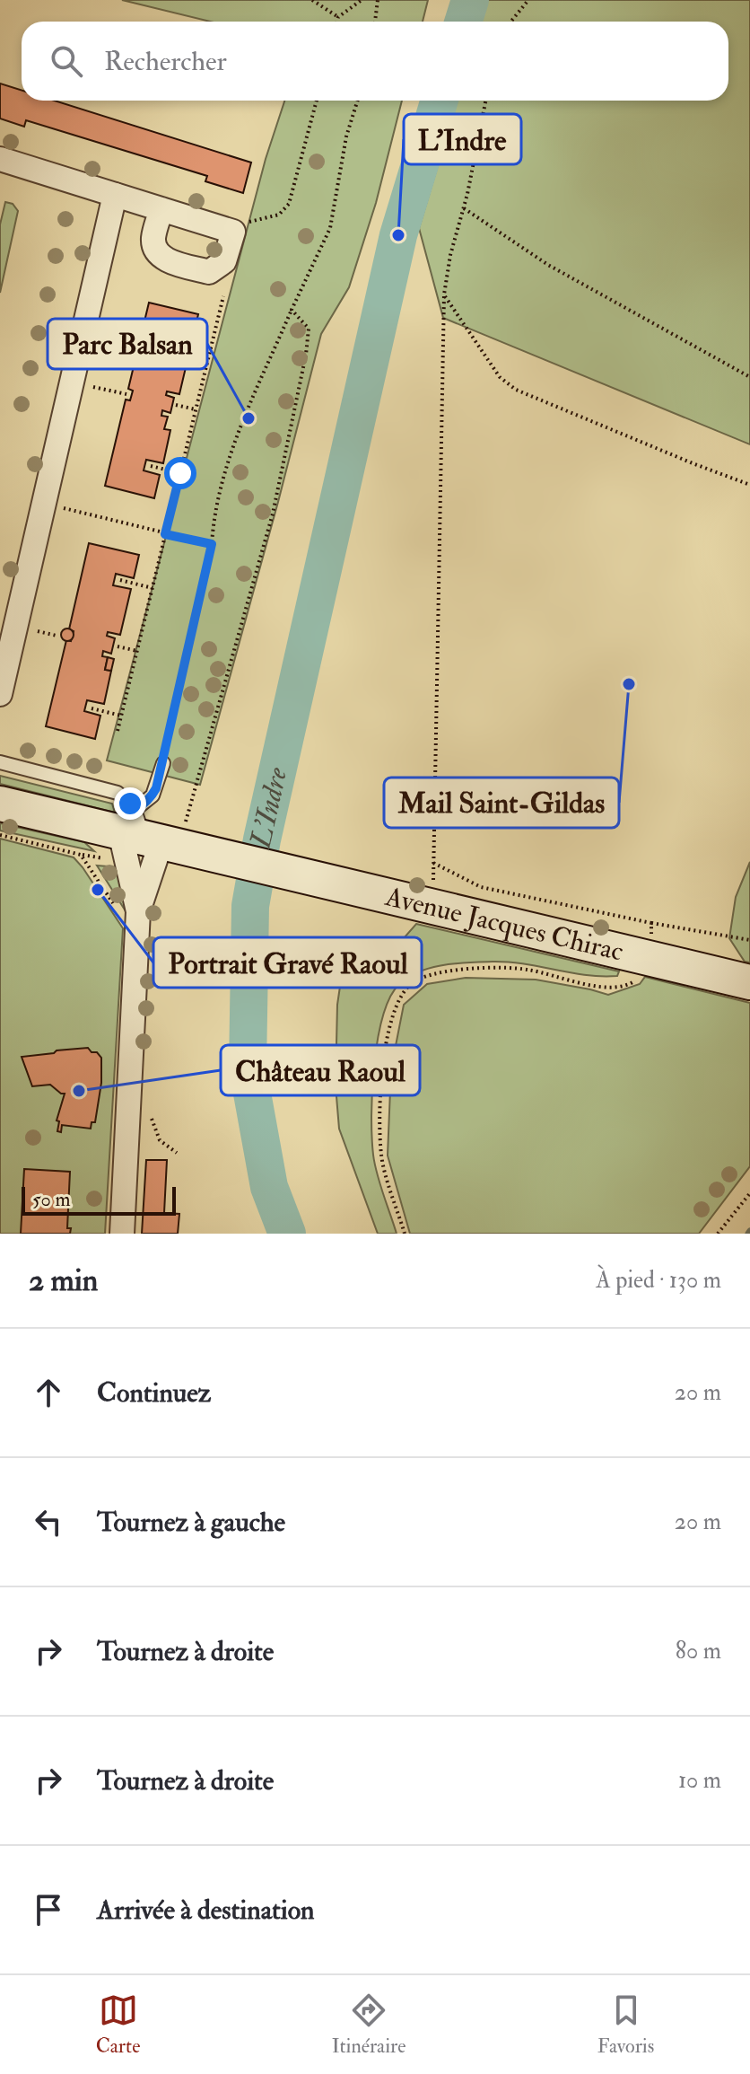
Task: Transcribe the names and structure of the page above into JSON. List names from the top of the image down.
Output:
{
  "streets": {
    "main road": ["Avenue Jacques Chirac"]
  },
  "water": ["L'Indre"],
  "places": [
    "L'Indre",
    "Parc Balsan",
    "Mail Saint-Gildas",
    "Portrait Gravé Raoul",
    "Château Raoul"
  ],
  "scale_bar": "50 m",
  "page": {
    "search": "Rechercher",
    "scale": "50 m",
    "heading": ["2 min", "À pied · 130 m"],
    "list": [
      ["Continuez", "20 m"],
      ["Tournez à gauche", "20 m"],
      ["Tournez à droite", "80 m"],
      ["Tournez à droite", "10 m"],
      "Arrivée à destination"
    ],
    "nav": ["Carte", "Itinéraire", "Favoris"]
  }
}
